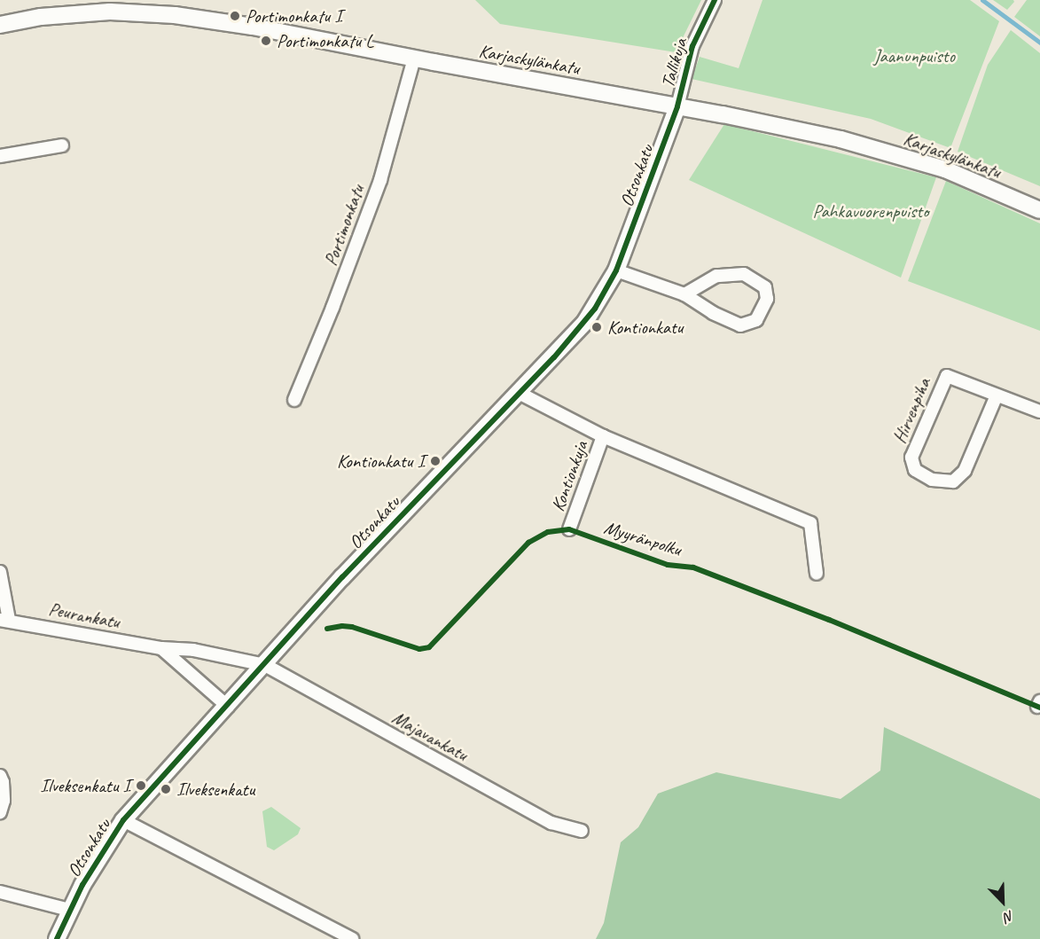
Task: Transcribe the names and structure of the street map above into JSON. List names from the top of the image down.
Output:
{
  "streets": {
    "street": [
      "Karjaskylänkatu",
      "Tallikuja",
      "Otsonkatu",
      "Portimonkatu",
      "Hirvenpiha",
      "Kontionkuja",
      "Peurankatu",
      "Majavankatu"
    ],
    "cycle path": ["Myyränpolku"]
  },
  "crossings": [
    ["Karjaskylänkatu", "Tallikuja"],
    ["Karjaskylänkatu", "Otsonkatu"],
    ["Karjaskylänkatu", "Portimonkatu"],
    ["Tallikuja", "Otsonkatu"],
    ["Otsonkatu", "Peurankatu"],
    ["Otsonkatu", "Majavankatu"],
    ["Peurankatu", "Majavankatu"]
  ],
  "parks": ["Jaanunpuisto", "Pahkavuorenpuisto"],
  "places": [
    "Portimonkatu I",
    "Portimonkatu L",
    "Kontionkatu",
    "Kontionkatu I",
    "Ilveksenkatu I",
    "Ilveksenkatu"
  ],
  "north": "bottom right"
}
